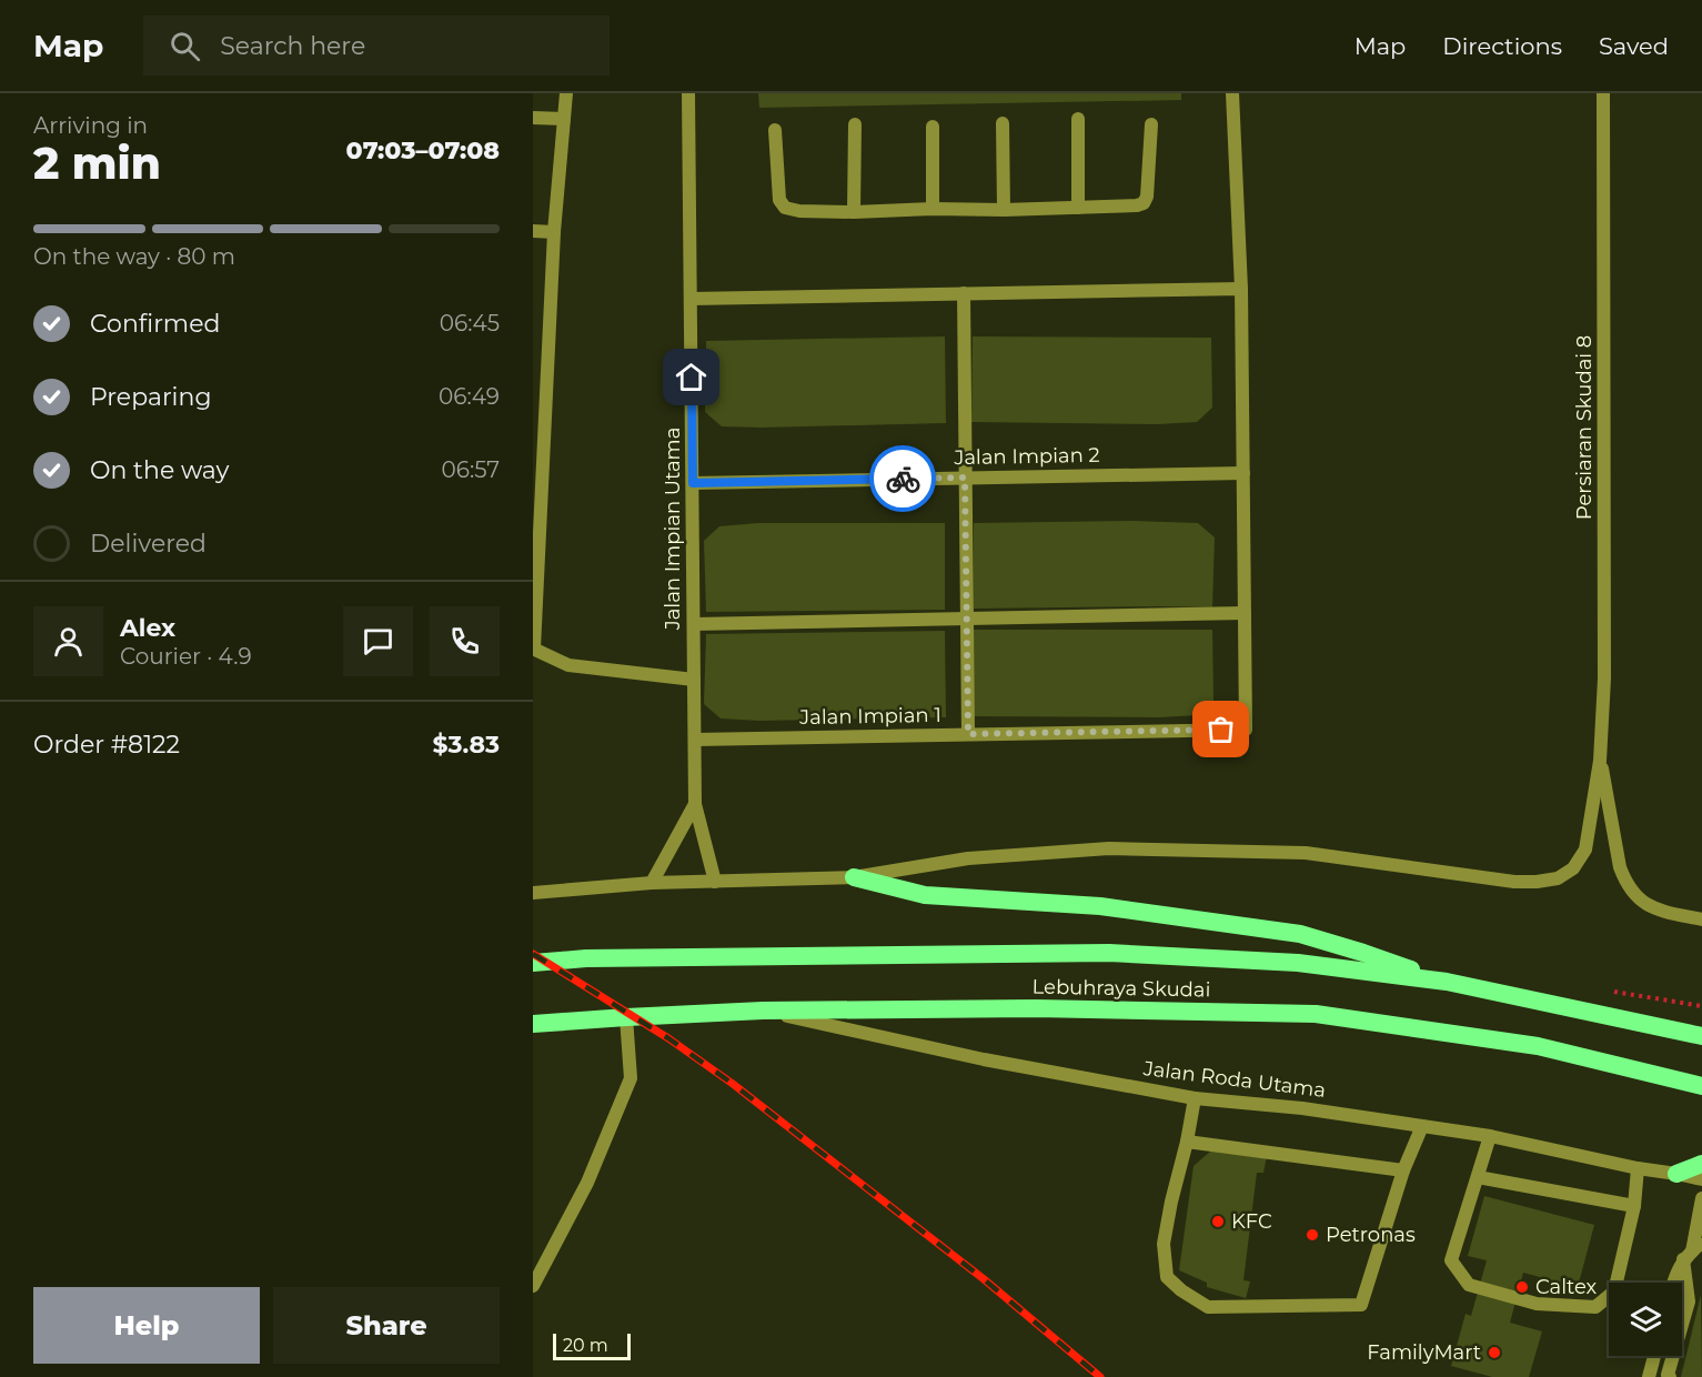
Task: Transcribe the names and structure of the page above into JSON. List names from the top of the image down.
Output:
{
  "streets": {
    "highway": ["Lebuhraya Skudai"],
    "street": [
      "Persiaran Skudai 8",
      "Jalan Impian 2",
      "Jalan Impian Utama",
      "Jalan Impian 1",
      "Jalan Roda Utama"
    ]
  },
  "crossings": [
    ["Jalan Impian 2", "Jalan Impian Utama"],
    ["Jalan Impian Utama", "Jalan Impian 1"],
    ["Lebuhraya Skudai", "Jalan Roda Utama"]
  ],
  "places": [
    "KFC",
    "Petronas",
    "Caltex",
    "FamilyMart"
  ],
  "scale_bar": "20 m",
  "page": {
    "header": "Map",
    "search": "Search here",
    "nav": ["Map", "Directions", "Saved"],
    "heading": ["2 min", "Arriving in", "07:03–07:08"],
    "panel": [
      "Alex",
      "Courier · 4.9",
      "Order #8122",
      "$3.83"
    ],
    "bar": "On the way · 80 m",
    "list": [
      ["Confirmed", "06:45"],
      ["Preparing", "06:49"],
      ["On the way", "06:57"],
      "Delivered"
    ],
    "buttons": ["Help", "Share"],
    "scale": "20 m"
  }
}
